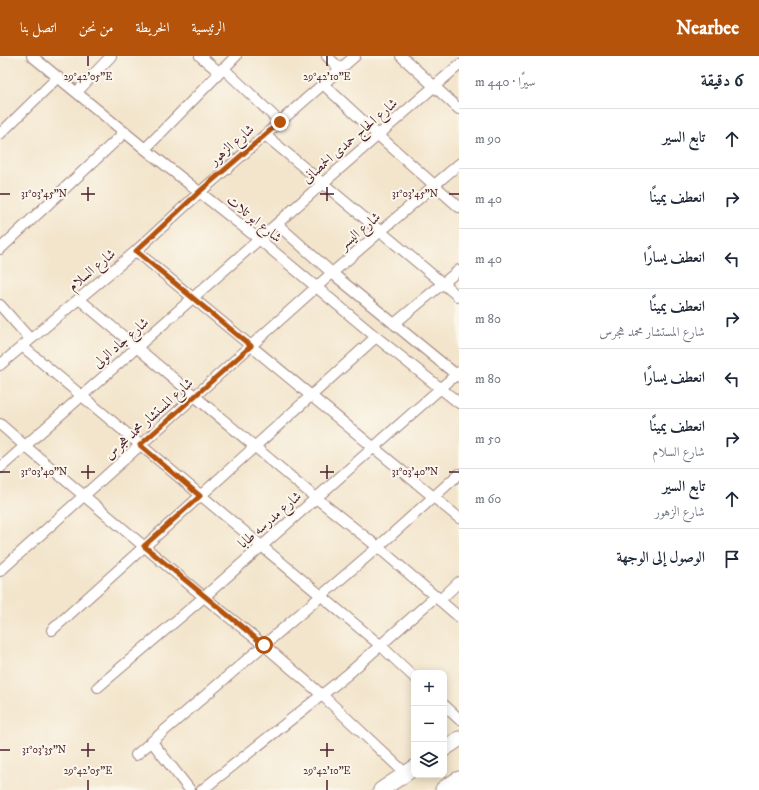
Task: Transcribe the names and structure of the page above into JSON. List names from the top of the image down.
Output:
{
  "streets": {
    "street": [
      "شارع الحاج حمدى الحمصانى",
      "شارع الزهور",
      "شارع ابو تلات",
      "شارع اليسر",
      "شارع السلام",
      "شارع جاد الولى",
      "شارع المستشار محمد هجرس",
      "شارع مدرسه طابا"
    ]
  },
  "crossings": [
    ["شارع الحاج حمدى الحمصانى", "شارع ابو تلات"],
    ["شارع الحاج حمدى الحمصانى", "شارع جاد الولى"],
    ["شارع الزهور", "شارع ابو تلات"],
    ["شارع الزهور", "شارع السلام"],
    ["شارع ابو تلات", "شارع اليسر"],
    ["شارع ابو تلات", "شارع السلام"],
    ["شارع ابو تلات", "شارع جاد الولى"],
    ["شارع ابو تلات", "شارع المستشار محمد هجرس"],
    ["شارع ابو تلات", "شارع مدرسه طابا"],
    ["شارع اليسر", "شارع المستشار محمد هجرس"]
  ],
  "page": {
    "header": "Nearbee",
    "nav": [
      "الرئيسية",
      "الخريطة",
      "من نحن",
      "اتصل بنا"
    ],
    "heading": ["6 دقيقة", "سيرًا · 440 m"],
    "list": [
      ["تابع السير", "90 m"],
      ["انعطف يمينًا", "40 m"],
      ["انعطف يسارًا", "40 m"],
      ["انعطف يمينًا", "شارع المستشار محمد هجرس", "80 m"],
      ["انعطف يسارًا", "80 m"],
      ["انعطف يمينًا", "شارع السلام", "50 m"],
      ["تابع السير", "شارع الزهور", "60 m"],
      "الوصول إلى الوجهة"
    ],
    "map_buttons": ["+", "−"]
  },
  "coordinates": [
    "29°42'05\"E",
    "29°42'10\"E",
    "31°03'45\"N",
    "31°03'40\"N",
    "31°03'35\"N"
  ]
}
